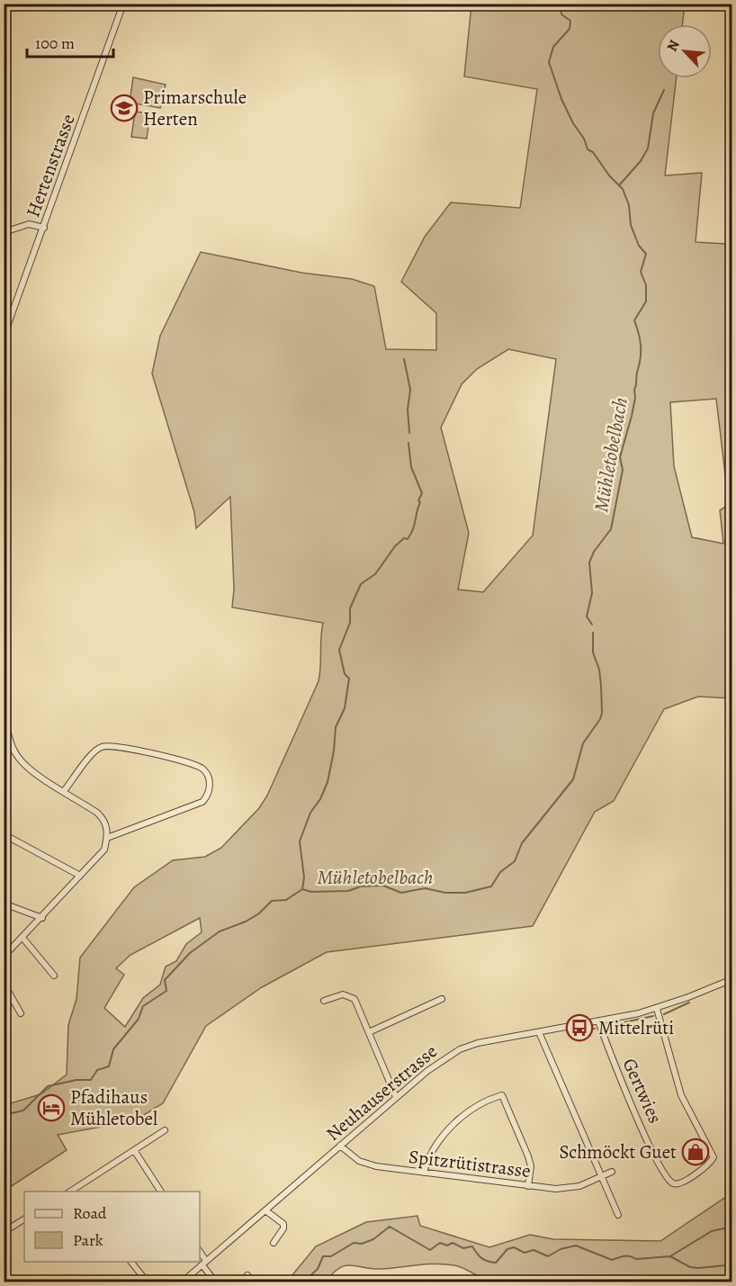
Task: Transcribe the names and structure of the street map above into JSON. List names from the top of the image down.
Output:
{
  "streets": {
    "street": [
      "Hertenstrasse",
      "Gertwies",
      "Neuhauserstrasse",
      "Spitzrütistrasse"
    ]
  },
  "crossings": [
    ["Gertwies", "Neuhauserstrasse"],
    ["Neuhauserstrasse", "Spitzrütistrasse"]
  ],
  "water": ["Mühletobelbach"],
  "places": {
    "school or university": ["Primarschule Herten"],
    "bus stop": ["Mittelrüti"],
    "hotel": ["Pfadihaus Mühletobel"],
    "shop": ["Schmöckt Guet"]
  },
  "legend": ["Road", "Park"],
  "scale_bar": "100 m",
  "north": "top left"
}
